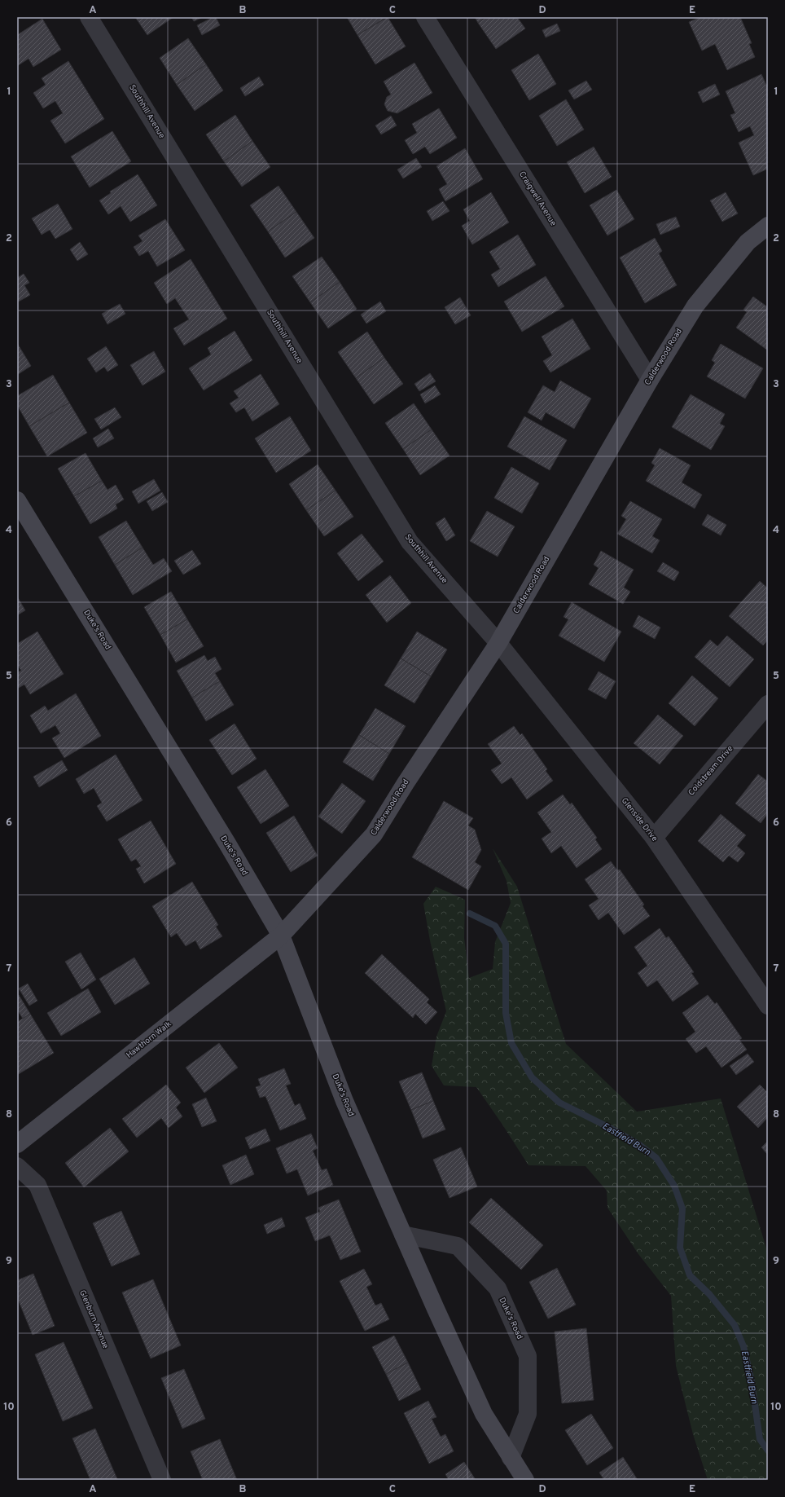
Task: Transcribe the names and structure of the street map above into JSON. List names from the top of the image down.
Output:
{
  "streets": {
    "street": [
      "Southhill Avenue",
      "Craigwell Avenue",
      "Calderwood Road",
      "Duke's Road",
      "Coldstream Drive",
      "Glenside Drive",
      "Hawthorn Walk",
      "Glenburn Avenue"
    ]
  },
  "crossings": [
    ["Southhill Avenue", "Calderwood Road"],
    ["Southhill Avenue", "Glenside Drive"],
    ["Craigwell Avenue", "Calderwood Road"],
    ["Calderwood Road", "Duke's Road"],
    ["Calderwood Road", "Glenside Drive"],
    ["Calderwood Road", "Hawthorn Walk"],
    ["Duke's Road", "Hawthorn Walk"],
    ["Coldstream Drive", "Glenside Drive"]
  ],
  "water": ["Eastfield Burn"],
  "grid": {
    "columns": [
      "A",
      "B",
      "C",
      "D",
      "E"
    ],
    "rows": [
      "1",
      "2",
      "3",
      "4",
      "5",
      "6",
      "7",
      "8",
      "9",
      "10"
    ]
  }
}
